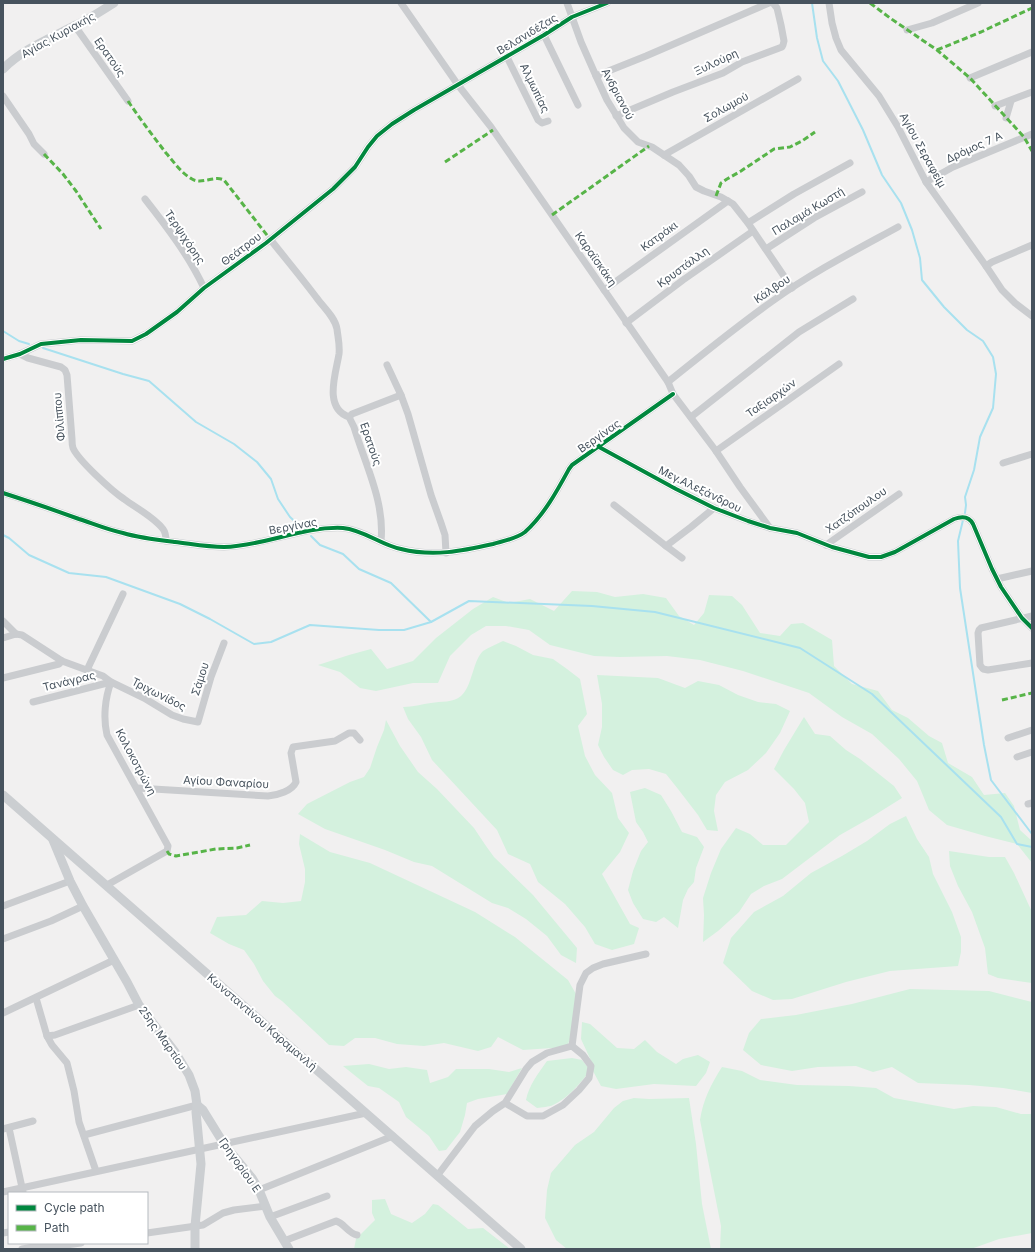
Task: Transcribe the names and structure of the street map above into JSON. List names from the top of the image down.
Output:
{
  "streets": {
    "street": [
      "Βελανιδέζας",
      "Αγίας Κυριακής",
      "Ερατούς",
      "Ξυλούρη",
      "Αλμωπίας",
      "Ανδριανού",
      "Σολωμού",
      "Δρόμος 7 Α",
      "Αγίου Σεραφείμ",
      "Παλαμά Κωστή",
      "Κατράκι",
      "Τερψιχόρης",
      "Θεάτρου",
      "Καραϊσκάκη",
      "Κρυστάλλη",
      "Κάλβου",
      "Ταξιαρχών",
      "Φιλίππου",
      "Βεργίνας",
      "Μεγ.Αλεξάνδρου",
      "Χατζόπουλου",
      "Σάμου",
      "Τανάγρας",
      "Τριχωνίδος",
      "Κολοκοτρώνη",
      "Αγίου Φαναρίου",
      "Κωνσταντίνου Καραμανλή",
      "25ης Μαρτίου",
      "Γρηγορίου Ε"
    ]
  },
  "crossings": [
    ["Βελανιδέζας", "Αλμωπίας"],
    ["Βελανιδέζας", "Ανδριανού"],
    ["Βελανιδέζας", "Θεάτρου"],
    ["Βελανιδέζας", "Καραϊσκάκη"],
    ["Αγίας Κυριακής", "Ερατούς"],
    ["Ερατούς", "Θεάτρου"],
    ["Ερατούς", "Βεργίνας"],
    ["Ξυλούρη", "Ανδριανού"],
    ["Ανδριανού", "Σολωμού"],
    ["Ανδριανού", "Παλαμά Κωστή"],
    ["Ανδριανού", "Κατράκι"],
    ["Ανδριανού", "Κρυστάλλη"],
    ["Ανδριανού", "Κάλβου"],
    ["Δρόμος 7 Α", "Αγίου Σεραφείμ"],
    ["Κατράκι", "Καραϊσκάκη"],
    ["Τερψιχόρης", "Θεάτρου"],
    ["Θεάτρου", "Καραϊσκάκη"],
    ["Θεάτρου", "Φιλίππου"],
    ["Καραϊσκάκη", "Κρυστάλλη"],
    ["Καραϊσκάκη", "Κάλβου"],
    ["Καραϊσκάκη", "Ταξιαρχών"],
    ["Καραϊσκάκη", "Βεργίνας"],
    ["Καραϊσκάκη", "Μεγ.Αλεξάνδρου"],
    ["Φιλίππου", "Βεργίνας"],
    ["Βεργίνας", "Μεγ.Αλεξάνδρου"],
    ["Μεγ.Αλεξάνδρου", "Χατζόπουλου"],
    ["Σάμου", "Τριχωνίδος"],
    ["Τανάγρας", "Τριχωνίδος"],
    ["Τανάγρας", "Κολοκοτρώνη"],
    ["Τριχωνίδος", "Κολοκοτρώνη"],
    ["Κολοκοτρώνη", "Αγίου Φαναρίου"],
    ["Κολοκοτρώνη", "Κωνσταντίνου Καραμανλή"],
    ["Κωνσταντίνου Καραμανλή", "25ης Μαρτίου"],
    ["25ης Μαρτίου", "Γρηγορίου Ε"]
  ],
  "legend": ["Cycle path", "Path"]
}
